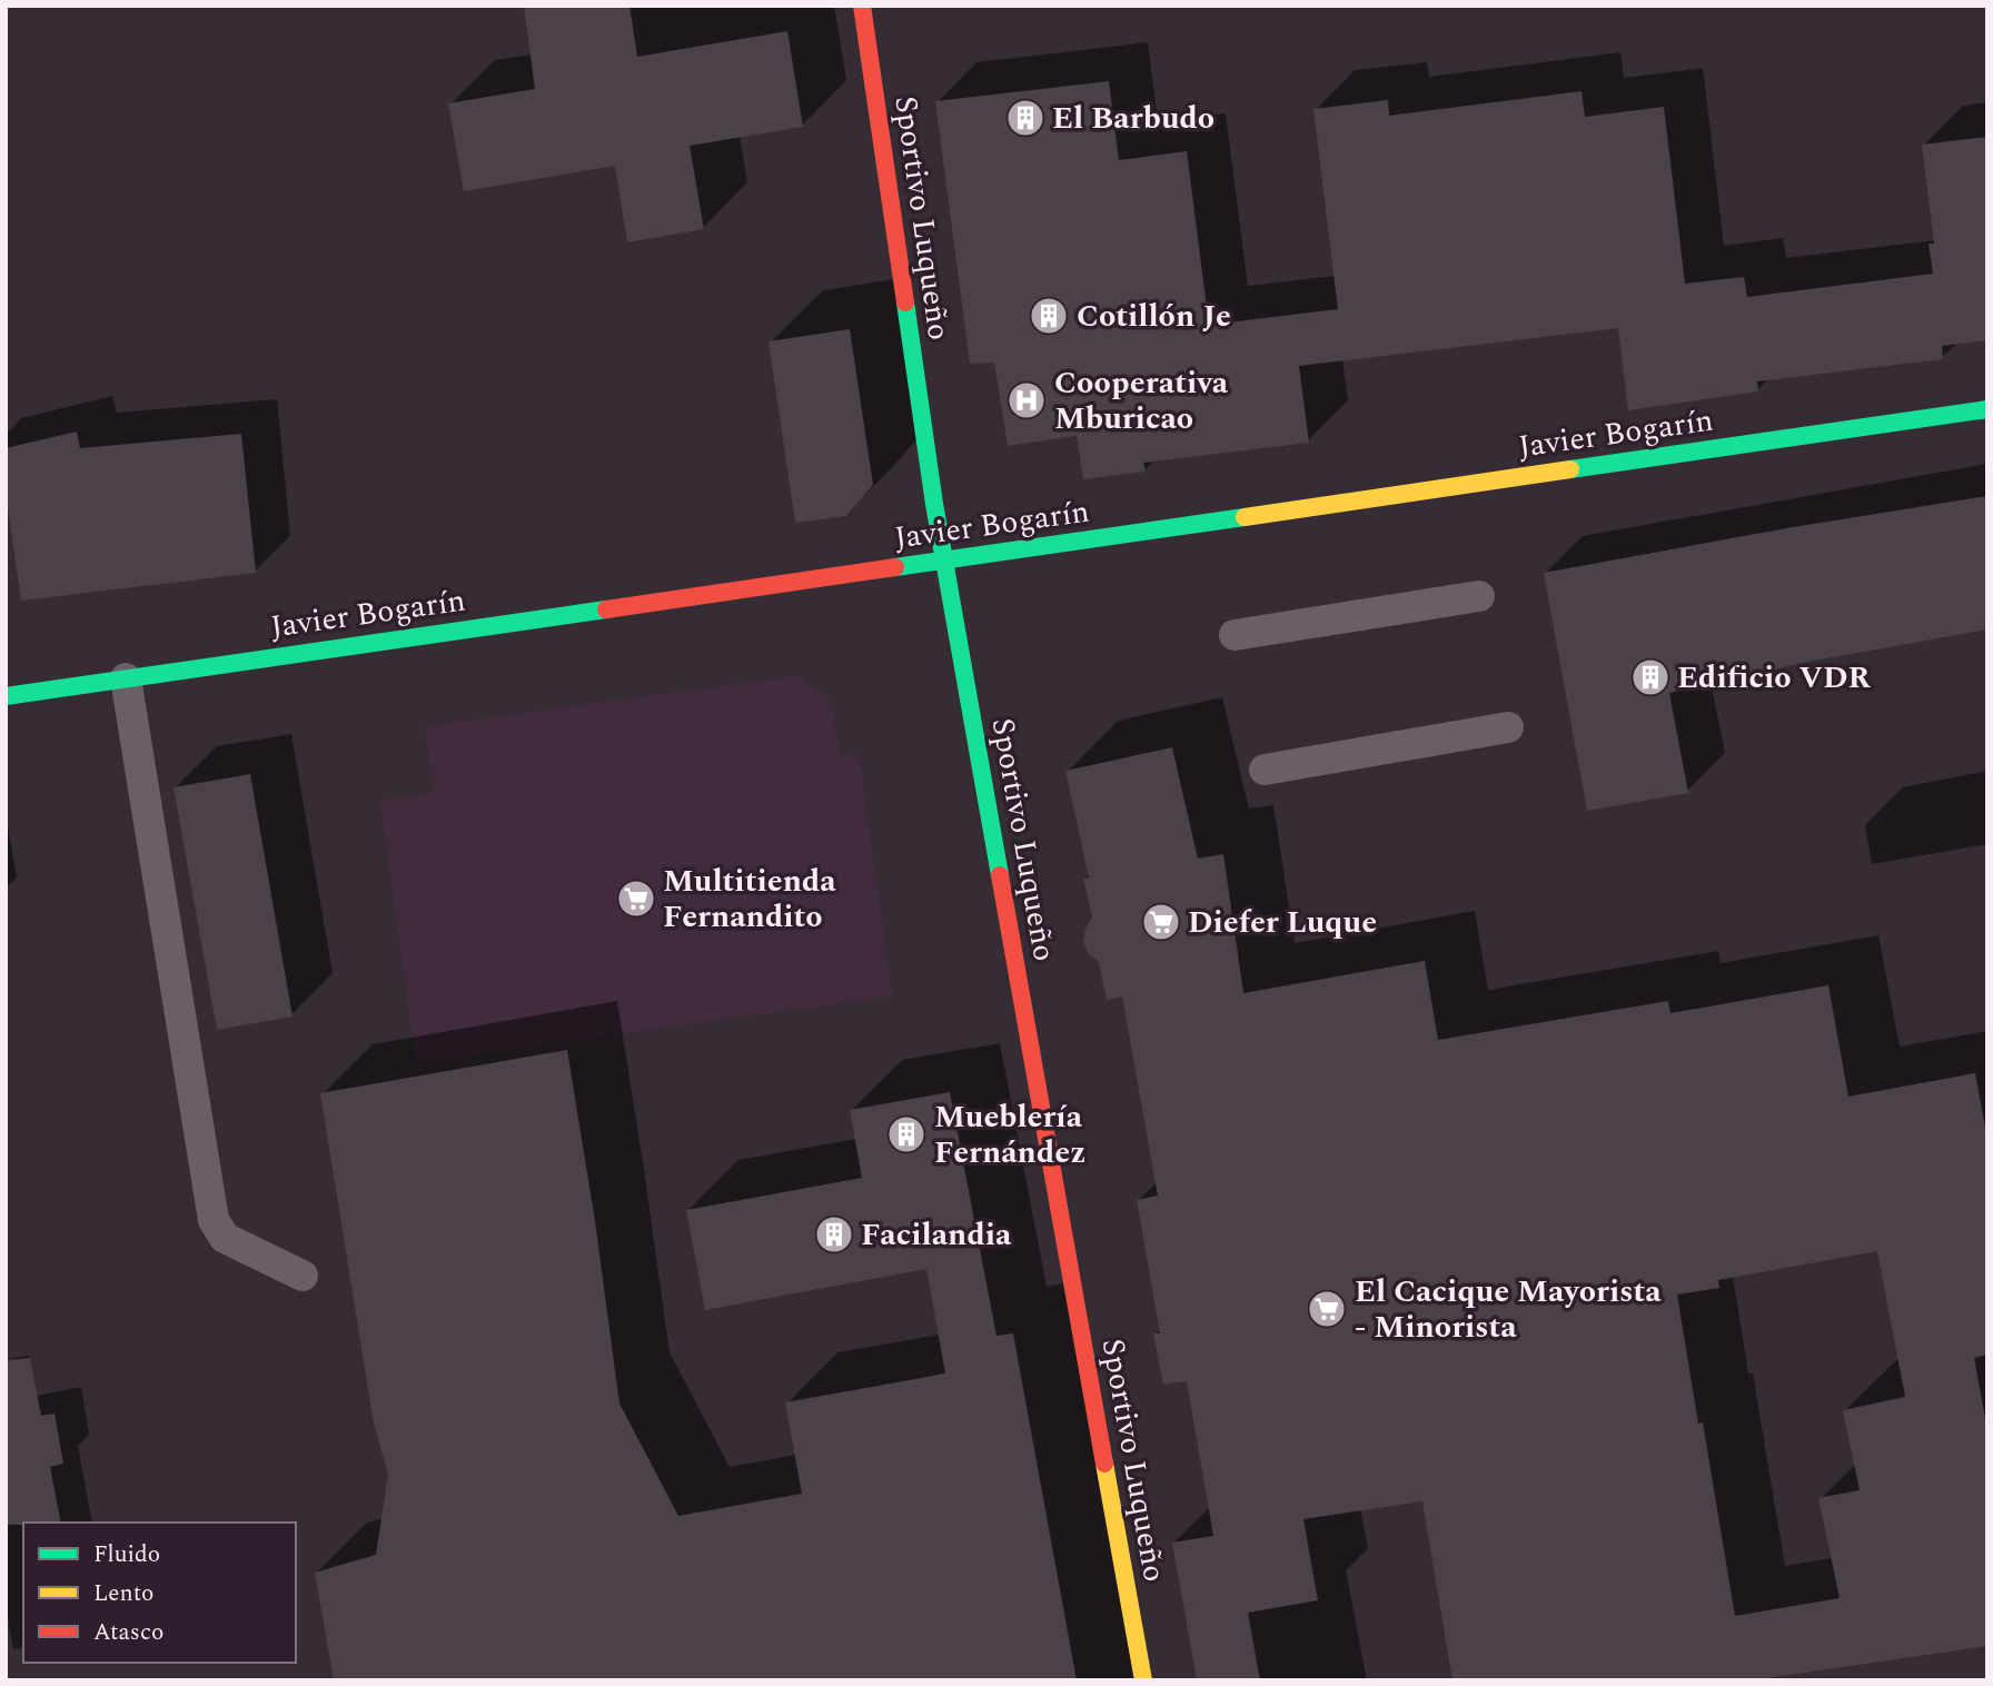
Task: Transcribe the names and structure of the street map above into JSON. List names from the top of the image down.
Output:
{
  "streets": {
    "street": ["Sportivo Luqueño", "Javier Bogarín"]
  },
  "crossings": [
    ["Sportivo Luqueño", "Javier Bogarín"]
  ],
  "places": {
    "building": [
      "El Barbudo",
      "Cotillón Je",
      "Edificio VDR",
      "Mueblería Fernández",
      "Facilandia"
    ],
    "hospital": ["Cooperativa Mburicao"],
    "supermarket": ["Multitienda Fernandito", "Diefer Luque", "El Cacique Mayorista - Minorista"]
  },
  "legend": ["Fluido", "Lento", "Atasco"]
}
